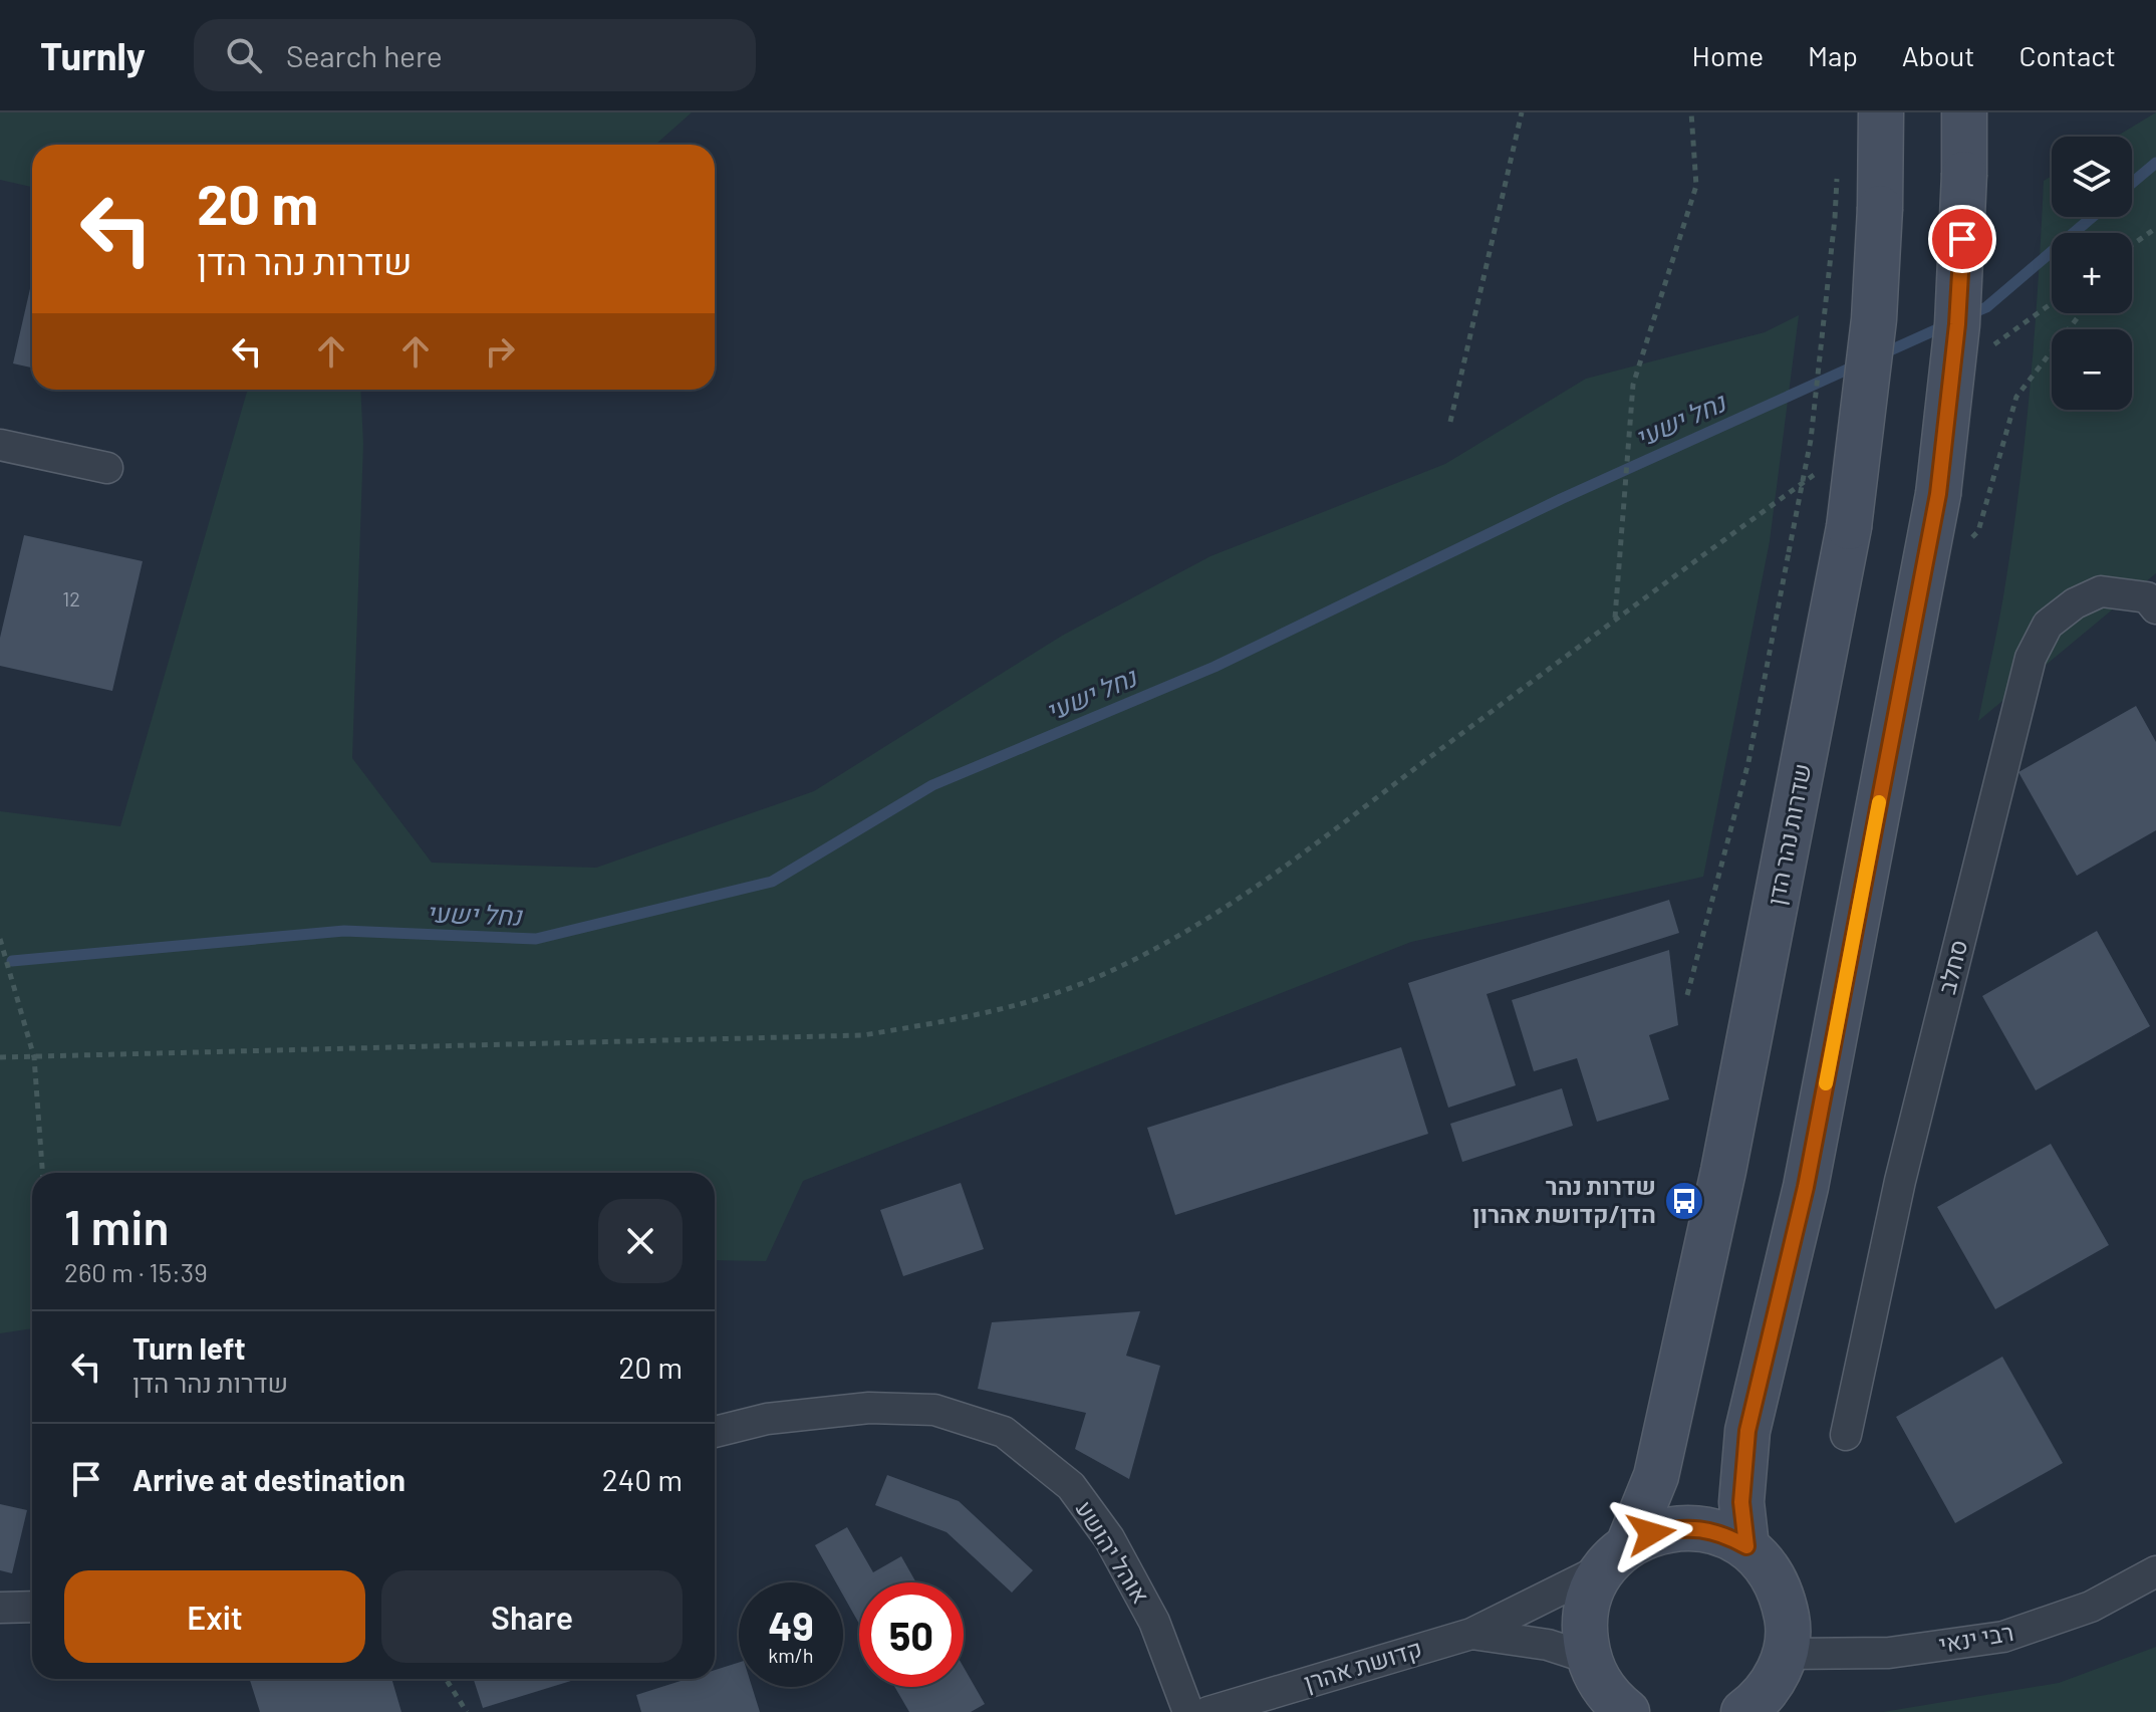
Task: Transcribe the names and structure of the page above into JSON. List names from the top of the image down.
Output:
{
  "streets": {
    "main road": ["שדרות נהר הדן"],
    "street": [
      "סחלב",
      "אוהל יהושע",
      "רבי ינאי",
      "קדושת אהרן"
    ]
  },
  "crossings": [
    ["שדרות נהר הדן", "קדושת אהרן"]
  ],
  "water": ["נחל ישעי"],
  "places": {
    "bus stop": ["שדרות נהר הדן/קדושת אהרון"]
  },
  "house_numbers": ["12"],
  "page": {
    "header": "Turnly",
    "search": "Search here",
    "nav": [
      "Home",
      "Map",
      "About",
      "Contact"
    ],
    "map_buttons": ["+", "−"],
    "turn": ["20 m", "שדרות נהר הדן"],
    "heading": ["1 min", "260 m · 15:39"],
    "list": [
      {
        "name": "Turn left",
        "note": "שדרות נהר הדן",
        "value": "20 m"
      },
      {
        "name": "Arrive at destination",
        "value": "240 m"
      }
    ],
    "buttons": ["Exit", "Share"],
    "speed": "49 km/h",
    "limit": "50"
  }
}
